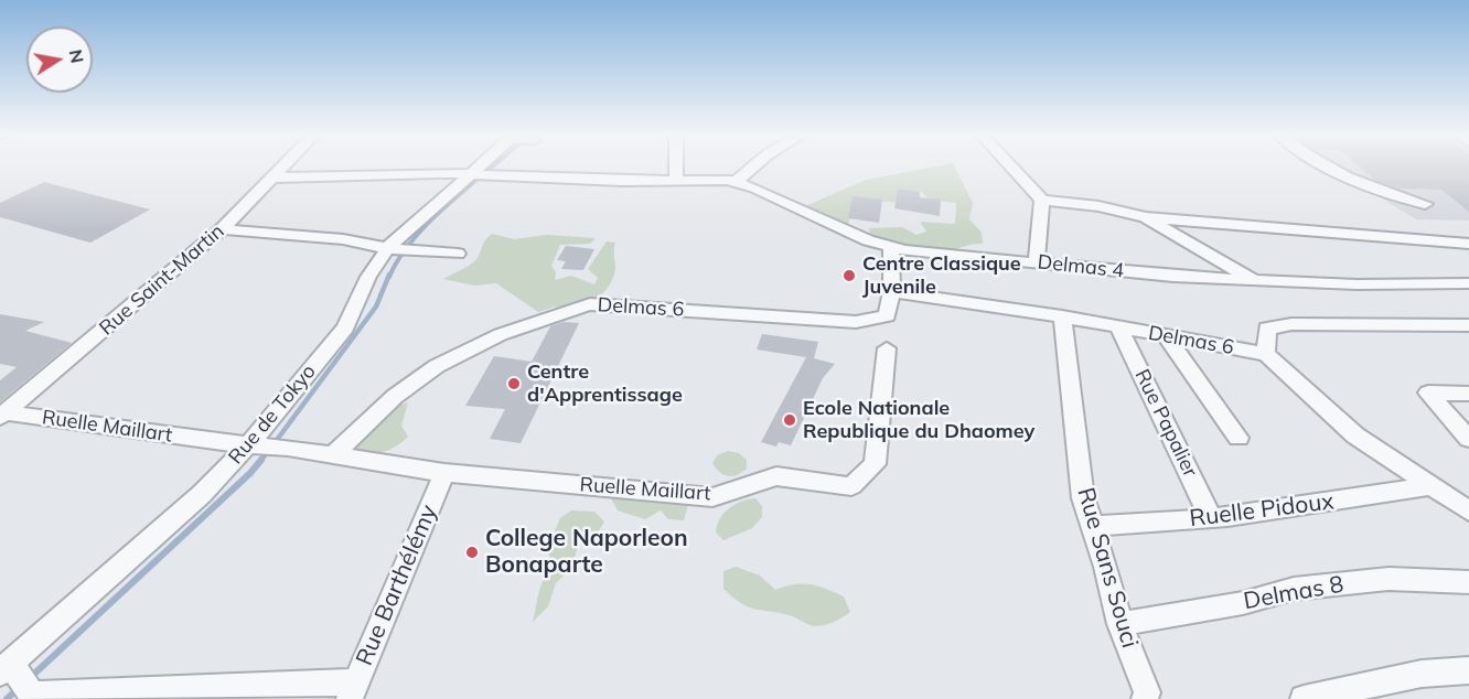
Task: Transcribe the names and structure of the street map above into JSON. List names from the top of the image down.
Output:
{
  "streets": {
    "street": [
      "Delmas 4",
      "Rue Saint-Martin",
      "Delmas 6",
      "Rue de Tokyo",
      "Rue Papalier",
      "Ruelle Maillart",
      "Ruelle Pidoux",
      "Rue Sans Souci",
      "Rue Barthélémy",
      "Delmas 8"
    ]
  },
  "crossings": [
    ["Delmas 4", "Rue Saint-Martin"],
    ["Delmas 4", "Delmas 6"],
    ["Delmas 4", "Rue de Tokyo"],
    ["Rue Saint-Martin", "Ruelle Maillart"],
    ["Delmas 6", "Rue Papalier"],
    ["Delmas 6", "Ruelle Maillart"],
    ["Delmas 6", "Rue Sans Souci"],
    ["Rue de Tokyo", "Ruelle Maillart"],
    ["Rue Papalier", "Ruelle Pidoux"],
    ["Ruelle Maillart", "Rue Barthélémy"],
    ["Ruelle Pidoux", "Rue Sans Souci"],
    ["Rue Sans Souci", "Delmas 8"]
  ],
  "places": [
    "Centre Classique Juvenile",
    "Centre d'Apprentissage",
    "Ecole Nationale Republique du Dhaomey",
    "College Naporleon Bonaparte"
  ],
  "north": "right"
}
